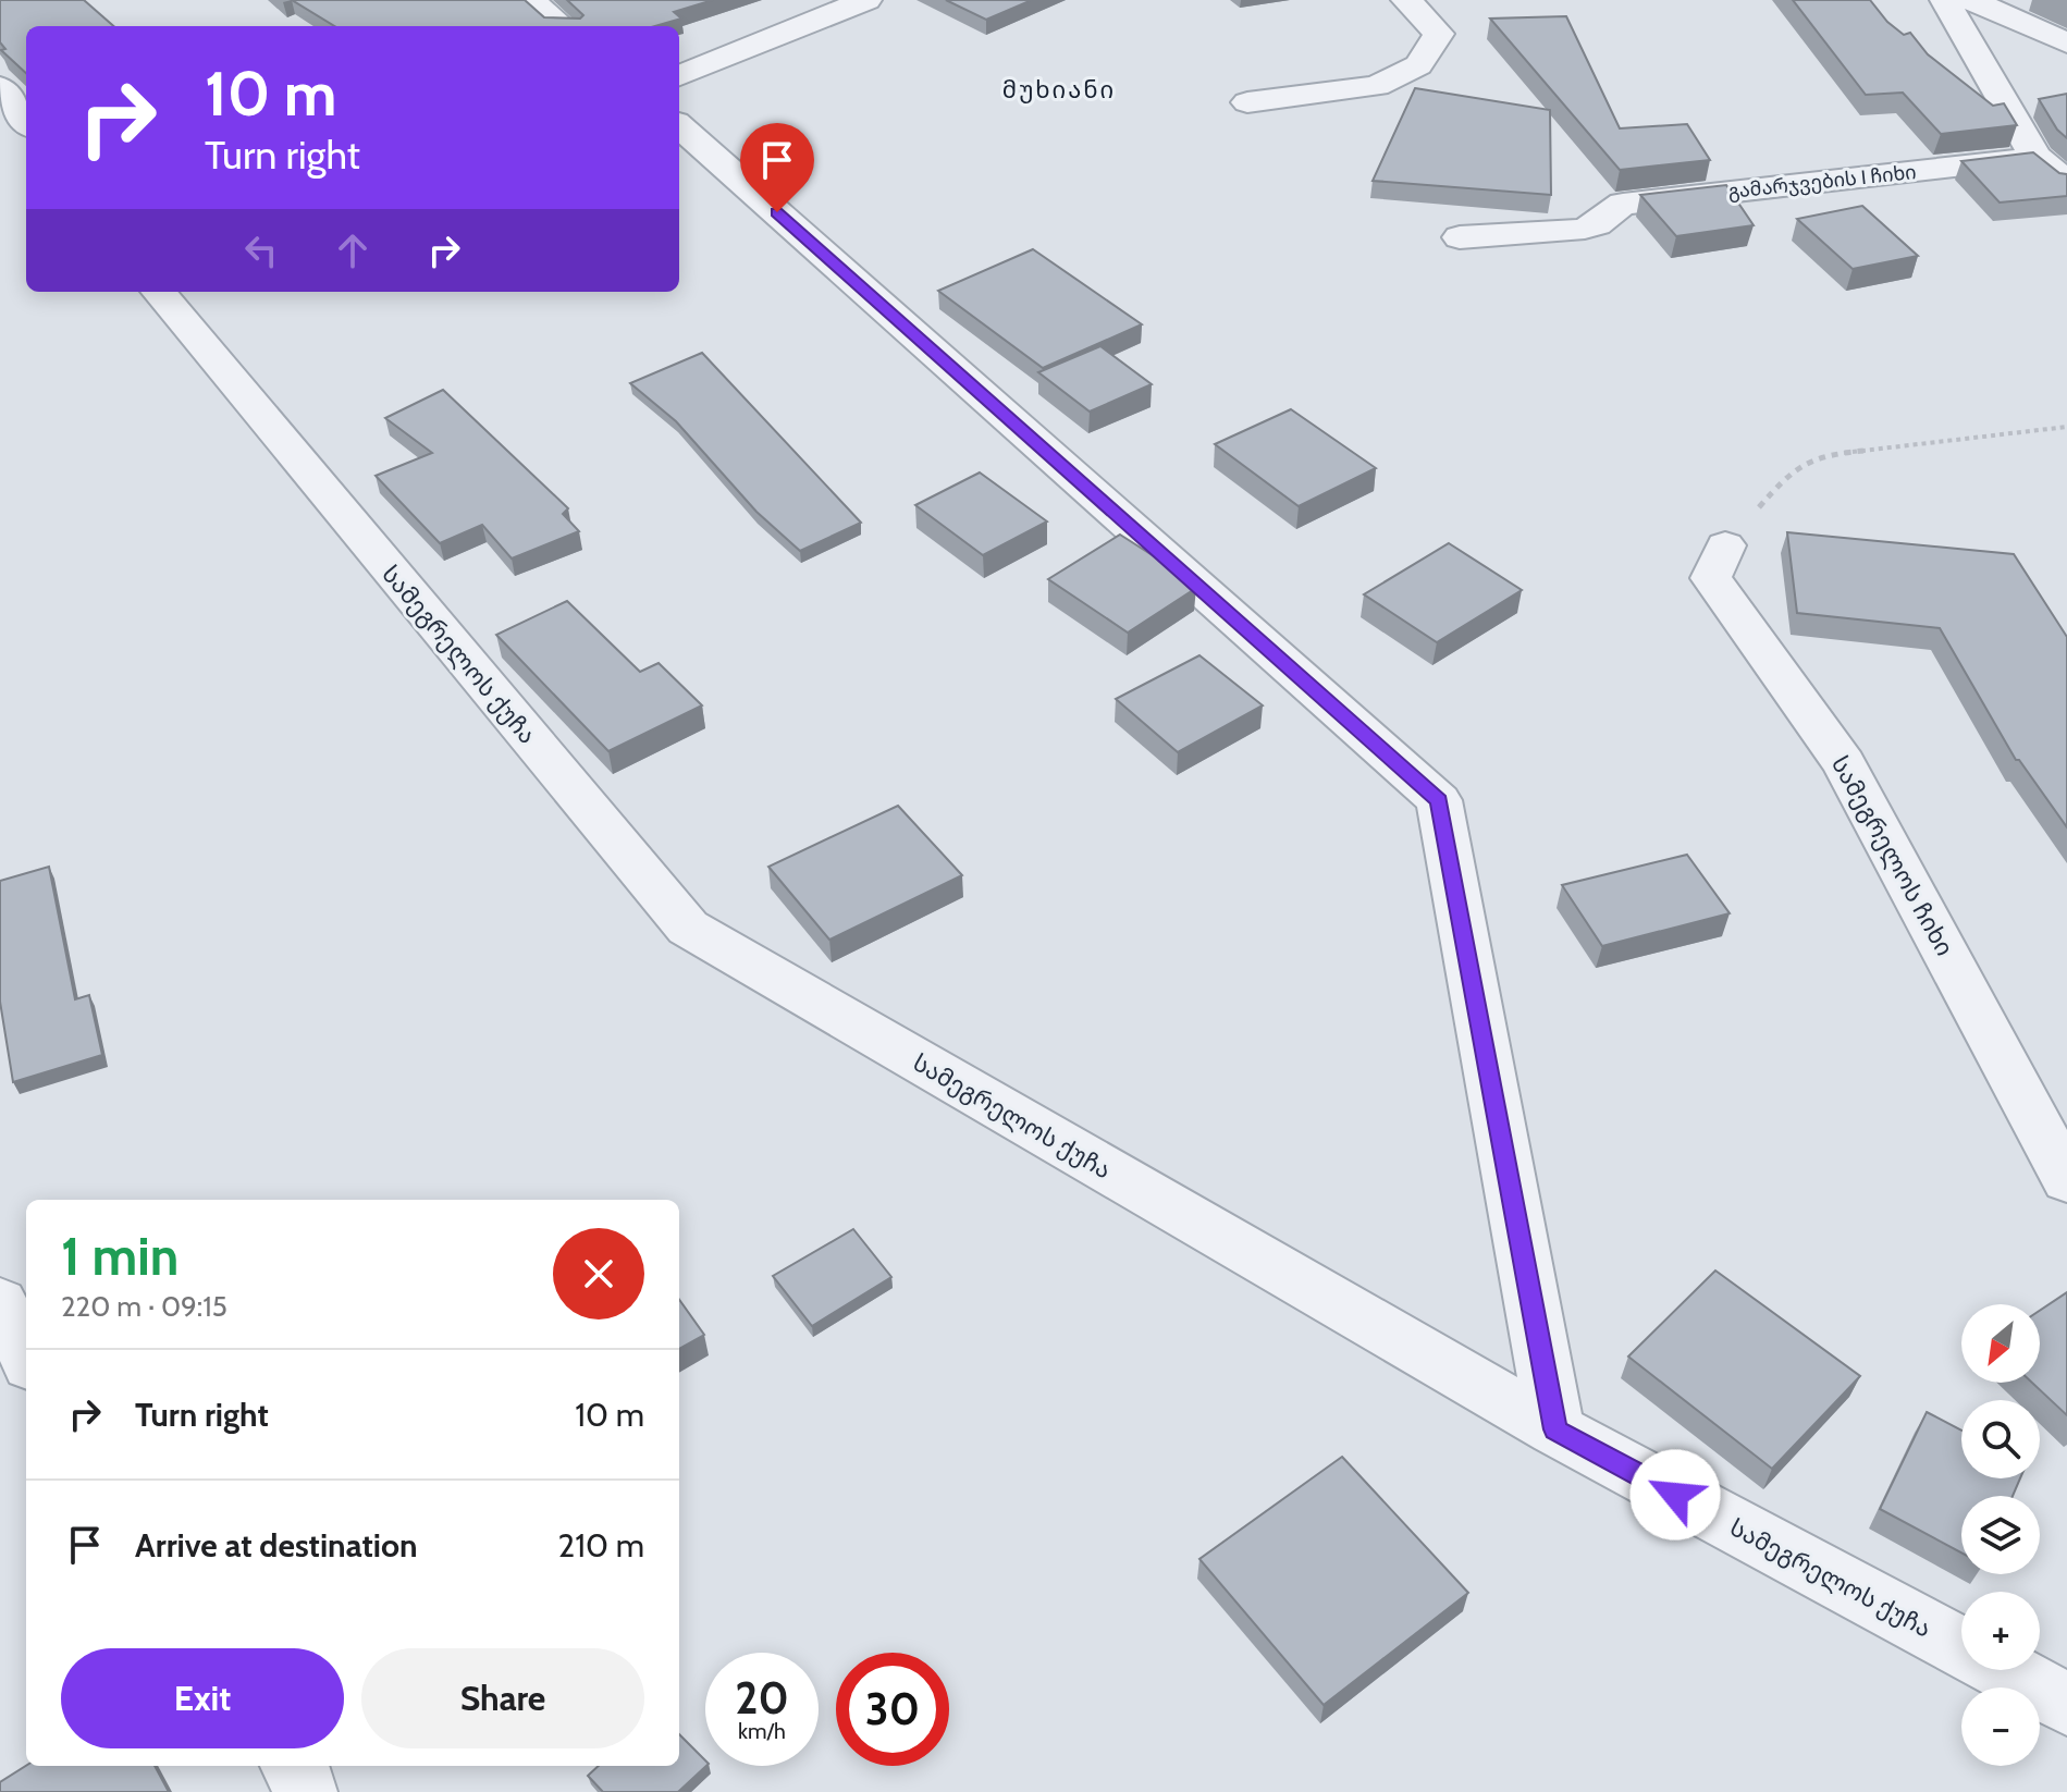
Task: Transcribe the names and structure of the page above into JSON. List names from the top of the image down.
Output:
{
  "streets": {
    "street": ["გამარჯვების I ჩიხი", "სამეგრელოს ქუჩა", "სამეგრელოს ჩიხი"]
  },
  "districts": ["მუხიანი"],
  "north": "bottom left",
  "page": {
    "turn": ["10 m", "Turn right"],
    "heading": ["1 min", "220 m · 09:15"],
    "map_buttons": ["+", "−"],
    "list": [
      {
        "name": "Turn right",
        "value": "10 m"
      },
      {
        "name": "Arrive at destination",
        "value": "210 m"
      }
    ],
    "buttons": ["Exit", "Share"],
    "speed": "20 km/h",
    "limit": "30"
  }
}
